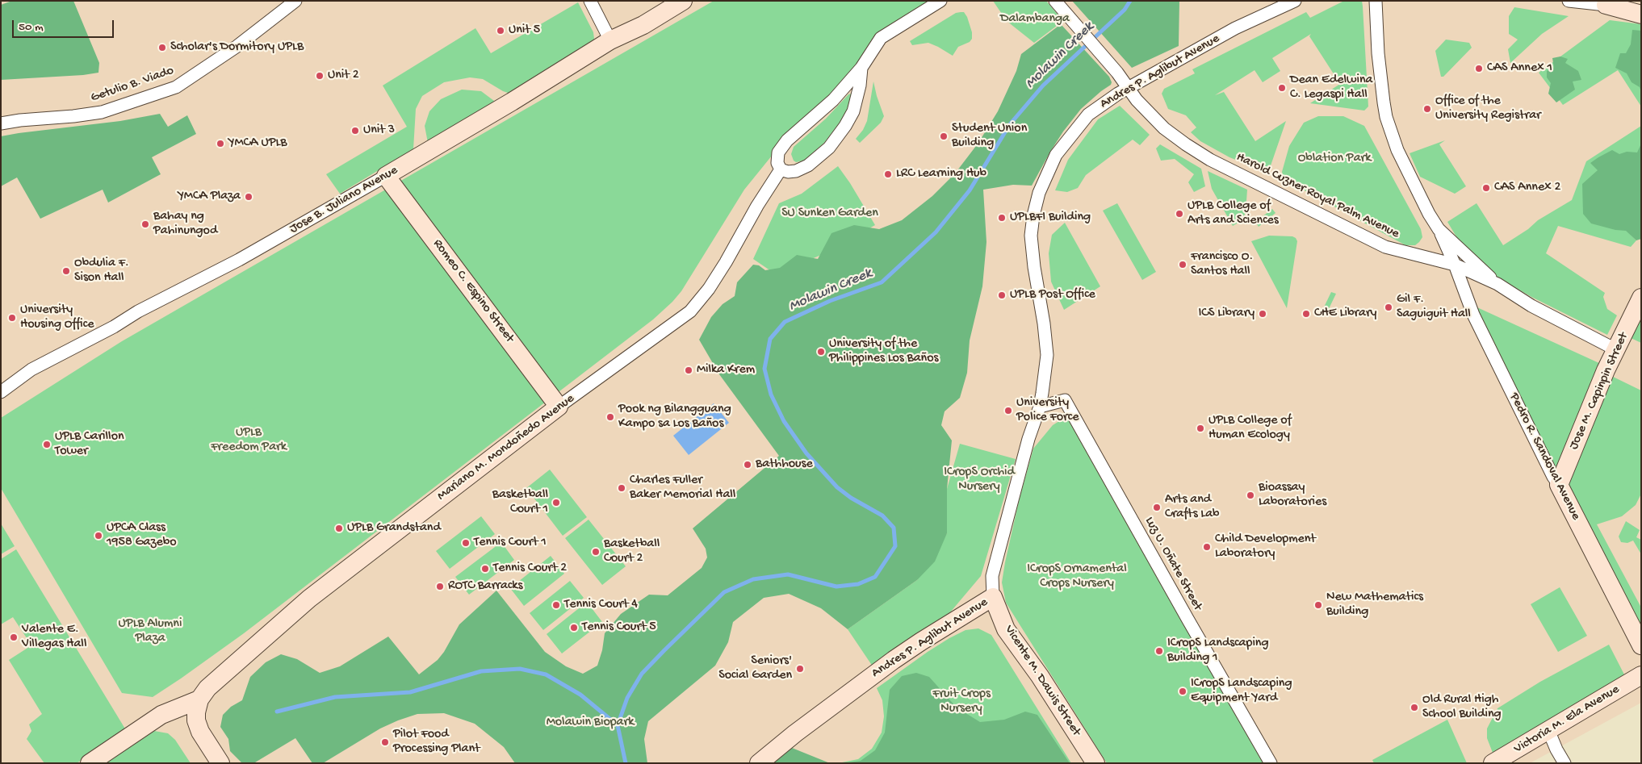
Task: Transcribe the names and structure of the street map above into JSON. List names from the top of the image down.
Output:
{
  "streets": {
    "street": [
      "Andres P. Aglibut Avenue",
      "Getulio B. Viado",
      "Harold Cuzner Royal Palm Avenue",
      "Jose B. Juliano Avenue",
      "Romeo C. Espino Street",
      "Jose M. Capinpin Street",
      "Mariano M. Mondoñedo Avenue",
      "Pedro R. Sandoval Avenue",
      "Luz U. Oñate Street",
      "Vicente M. Dawis Street",
      "Victoria M. Ela Avenue"
    ]
  },
  "crossings": [
    ["Andres P. Aglibut Avenue", "Harold Cuzner Royal Palm Avenue"],
    ["Andres P. Aglibut Avenue", "Luz U. Oñate Street"],
    ["Andres P. Aglibut Avenue", "Vicente M. Dawis Street"],
    ["Harold Cuzner Royal Palm Avenue", "Jose M. Capinpin Street"],
    ["Harold Cuzner Royal Palm Avenue", "Pedro R. Sandoval Avenue"],
    ["Jose B. Juliano Avenue", "Romeo C. Espino Street"],
    ["Romeo C. Espino Street", "Mariano M. Mondoñedo Avenue"],
    ["Jose M. Capinpin Street", "Pedro R. Sandoval Avenue"]
  ],
  "water": ["Molawin Creek"],
  "parks": [
    "Dalambanga",
    "Oblation Park",
    "SU Sunken Garden",
    "UPLB Freedom Park",
    "ICropS Orchid Nursery",
    "ICropS Ornamental Crops Nursery",
    "UPLB Alumni Plaza",
    "Fruit Crops Nursery",
    "Molawin Biopark"
  ],
  "places": [
    "Unit 5",
    "Scholar's Dormitory UPLB",
    "CAS Annex 1",
    "Unit 2",
    "Dean Edelwina C. Legaspi Hall",
    "Office of the University Registrar",
    "Unit 3",
    "Student Union Building",
    "YMCA UPLB",
    "LRC Learning Hub",
    "CAS Annex 2",
    "YMCA Plaza",
    "UPLB College of Arts and Sciences",
    "UPLBFI Building",
    "Bahay ng Pahinungod",
    "Francisco O. Santos Hall",
    "Obdulia F. Sison Hall",
    "UPLB Post Office",
    "Gil F. Saguiguit Hall",
    "ICS Library",
    "CHE Library",
    "University Housing Office",
    "University of the Philippines Los Baños",
    "Milka Krem",
    "University Police Force",
    "Pook ng Bilangguang Kampo sa Los Baños",
    "UPLB College of Human Ecology",
    "UPLB Carillon Tower",
    "Bathhouse",
    "Charles Fuller Baker Memorial Hall",
    "Bioassay Laboratories",
    "Basketball Court 1",
    "Arts and Crafts Lab",
    "UPLB Grandstand",
    "UPCA Class 1958 Gazebo",
    "Tennis Court 1",
    "Child Development Laboratory",
    "Basketball Court 2",
    "Tennis Court 2",
    "ROTC Barracks",
    "Tennis Court 4",
    "New Mathematics Building",
    "Tennis Court 5",
    "Valente E. Villegas Hall",
    "ICropS Landscaping Building 1",
    "Seniors' Social Garden",
    "ICropS Landscaping Equipment Yard",
    "Old Rural High School Building",
    "Pilot Food Processing Plant"
  ],
  "scale_bar": "50 m"
}
